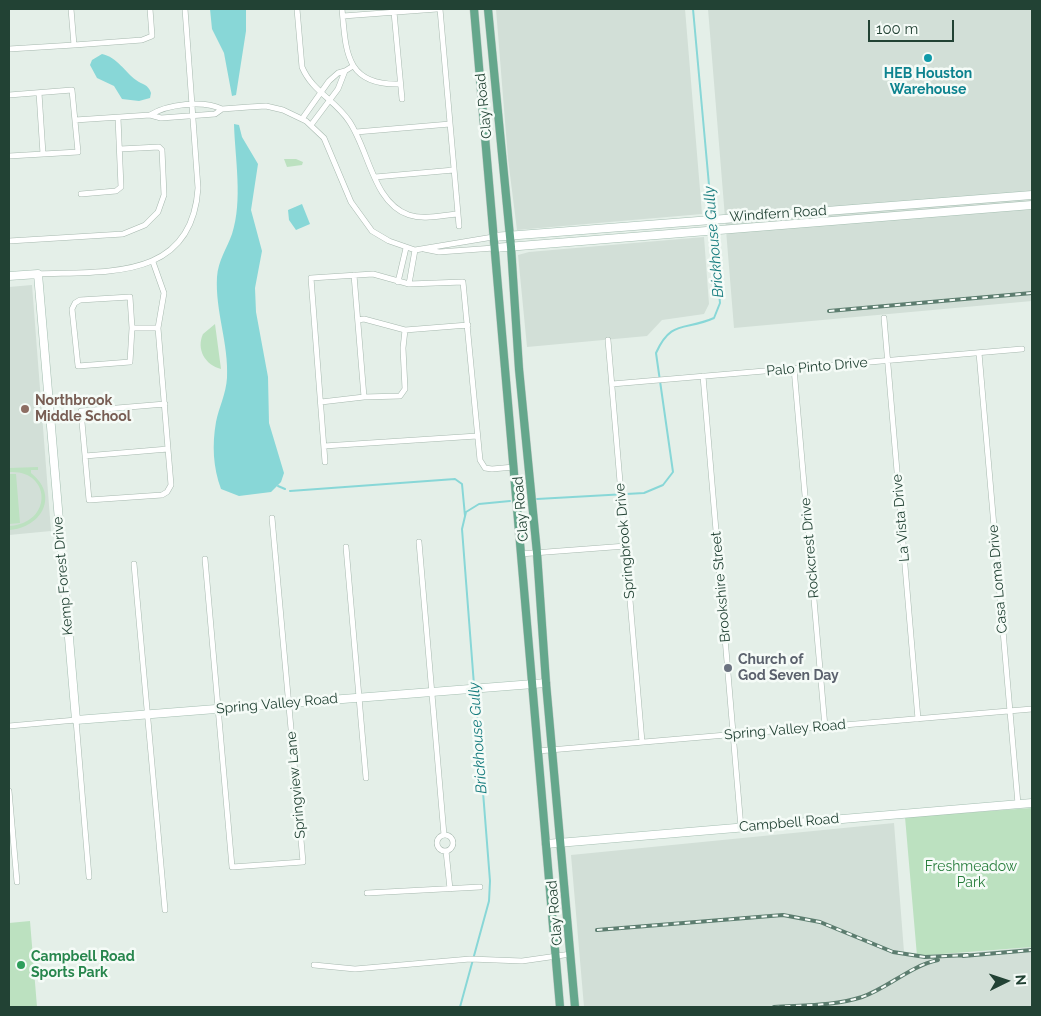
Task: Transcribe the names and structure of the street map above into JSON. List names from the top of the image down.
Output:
{
  "streets": {
    "main road": ["Clay Road"],
    "street": [
      "Windfern Road",
      "Palo Pinto Drive",
      "La Vista Drive",
      "Springbrook Drive",
      "Rockcrest Drive",
      "Kemp Forest Drive",
      "Casa Loma Drive",
      "Brookshire Street",
      "Spring Valley Road",
      "Springview Lane",
      "Campbell Road"
    ]
  },
  "crossings": [
    ["Clay Road", "Windfern Road"],
    ["Clay Road", "Spring Valley Road"],
    ["Clay Road", "Campbell Road"],
    ["Palo Pinto Drive", "La Vista Drive"],
    ["Palo Pinto Drive", "Springbrook Drive"],
    ["Palo Pinto Drive", "Rockcrest Drive"],
    ["Palo Pinto Drive", "Casa Loma Drive"],
    ["Palo Pinto Drive", "Brookshire Street"],
    ["La Vista Drive", "Spring Valley Road"],
    ["Springbrook Drive", "Spring Valley Road"],
    ["Rockcrest Drive", "Spring Valley Road"],
    ["Kemp Forest Drive", "Spring Valley Road"],
    ["Casa Loma Drive", "Spring Valley Road"],
    ["Casa Loma Drive", "Campbell Road"],
    ["Brookshire Street", "Spring Valley Road"],
    ["Brookshire Street", "Campbell Road"],
    ["Spring Valley Road", "Springview Lane"]
  ],
  "water": ["Brickhouse Gully"],
  "parks": ["Freshmeadow Park"],
  "places": [
    "HEB Houston Warehouse",
    "Northbrook Middle School",
    "Church of God Seven Day",
    "Campbell Road Sports Park"
  ],
  "scale_bar": "100 m",
  "north": "right"
}
